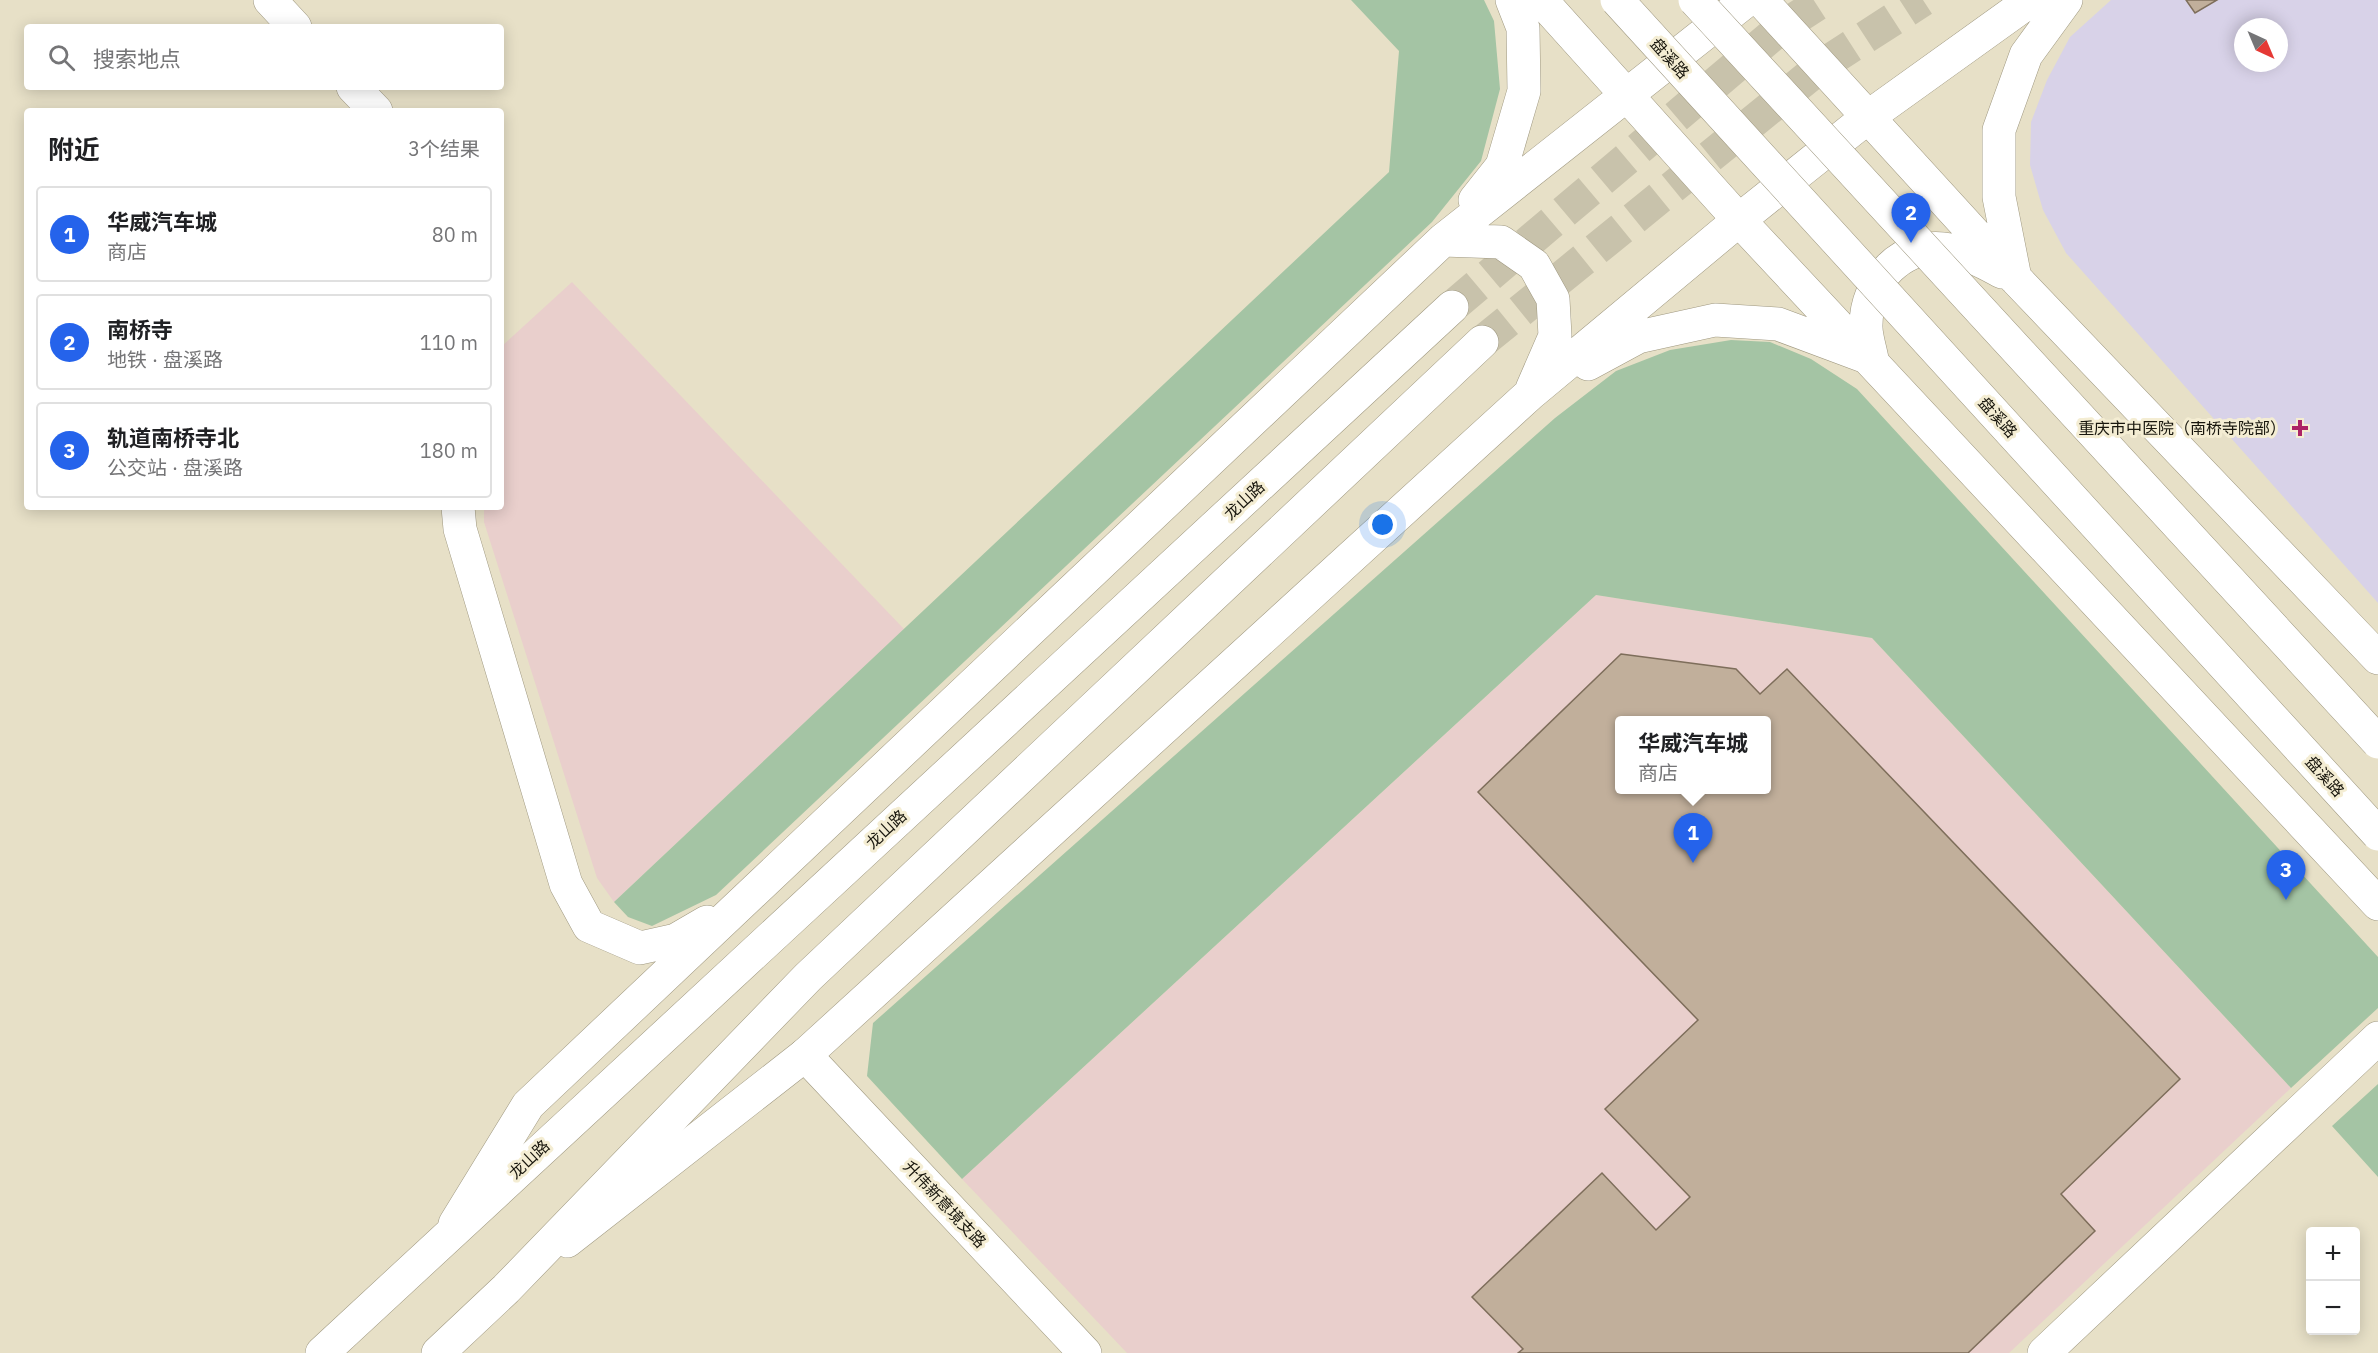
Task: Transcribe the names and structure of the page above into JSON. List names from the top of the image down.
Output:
{
  "streets": {
    "street": ["盘溪路", "龙山路", "升伟新意境支路"]
  },
  "places": {
    "health": ["重庆市中医院（南桥寺院部）"]
  },
  "north": "bottom right",
  "page": {
    "search": "搜索地点",
    "heading": ["附近", "3个结果"],
    "list": [
      {
        "mark": "1",
        "name": "华威汽车城",
        "note": "商店",
        "value": "80 m"
      },
      {
        "mark": "2",
        "name": "南桥寺",
        "note": "地铁 · 盘溪路",
        "value": "110 m"
      },
      {
        "mark": "3",
        "name": "轨道南桥寺北",
        "note": "公交站 · 盘溪路",
        "value": "180 m"
      }
    ],
    "pins": ["2", "1", "3"],
    "popup": ["华威汽车城", "商店"],
    "map_buttons": ["+", "−"]
  }
}
